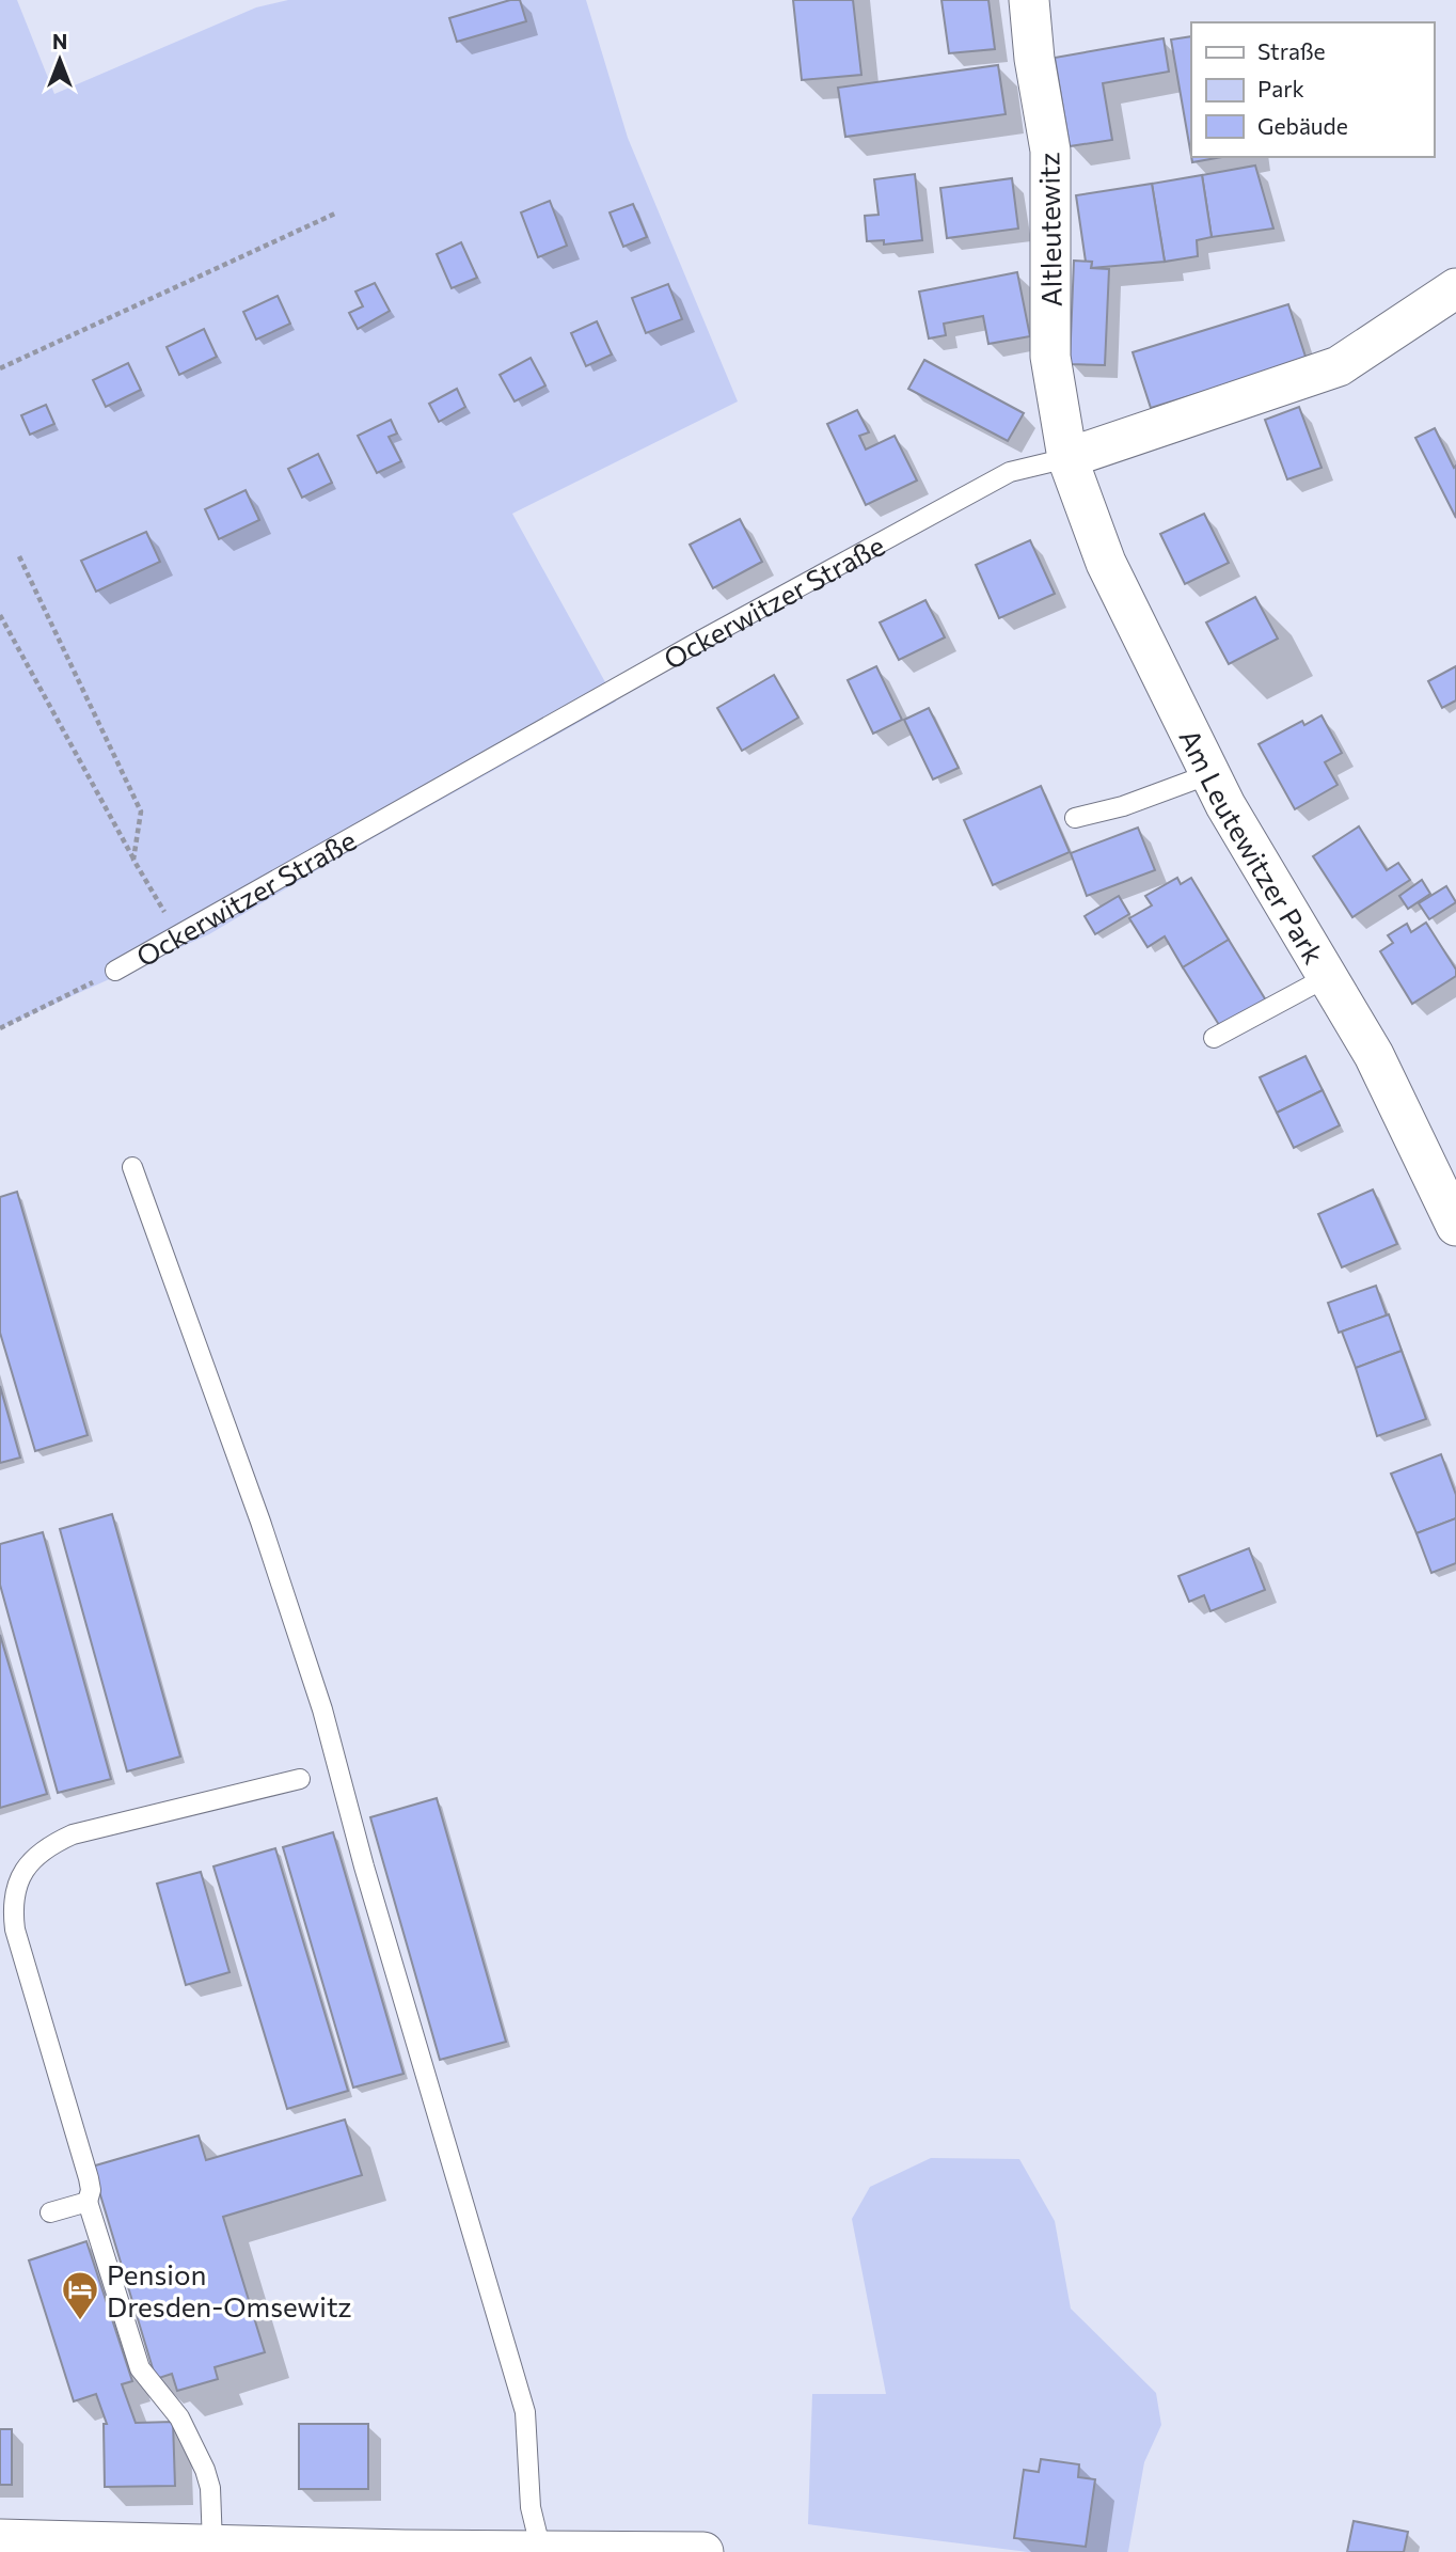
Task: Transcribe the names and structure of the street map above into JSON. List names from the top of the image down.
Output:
{
  "streets": {
    "street": ["Altleutewitz", "Ockerwitzer Straße", "Am Leutewitzer Park"]
  },
  "crossings": [
    ["Altleutewitz", "Ockerwitzer Straße"],
    ["Altleutewitz", "Am Leutewitzer Park"],
    ["Ockerwitzer Straße", "Am Leutewitzer Park"]
  ],
  "places": {
    "hotel": ["Pension Dresden-Omsewitz"]
  },
  "legend": ["Straße", "Park", "Gebäude"],
  "north": "top"
}
